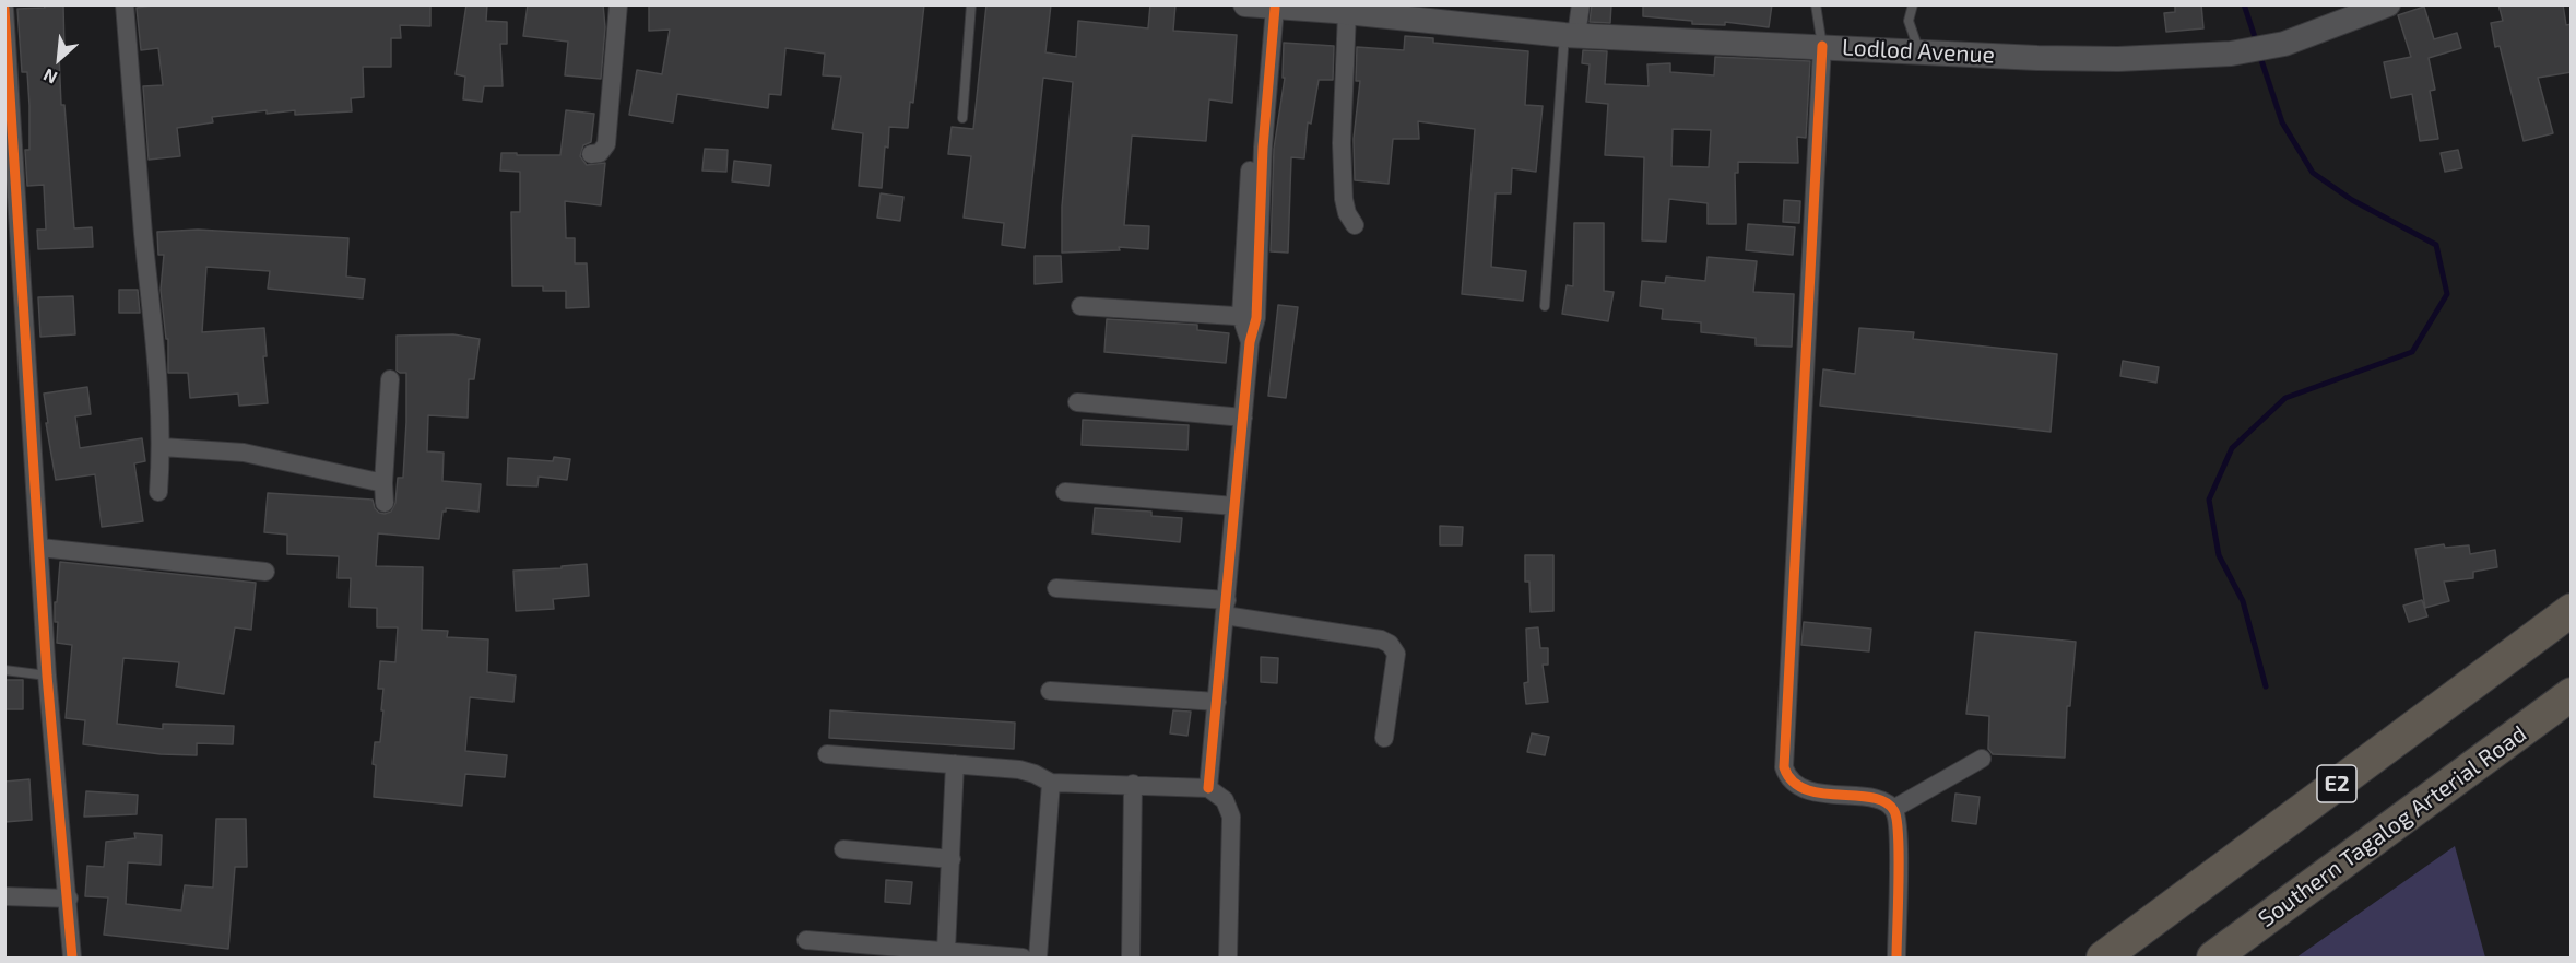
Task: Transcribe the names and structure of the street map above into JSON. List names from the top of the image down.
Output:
{
  "streets": {
    "highway": ["E2", "Southern Tagalog Arterial Road"],
    "main road": ["Lodlod Avenue"]
  },
  "north": "bottom left"
}
